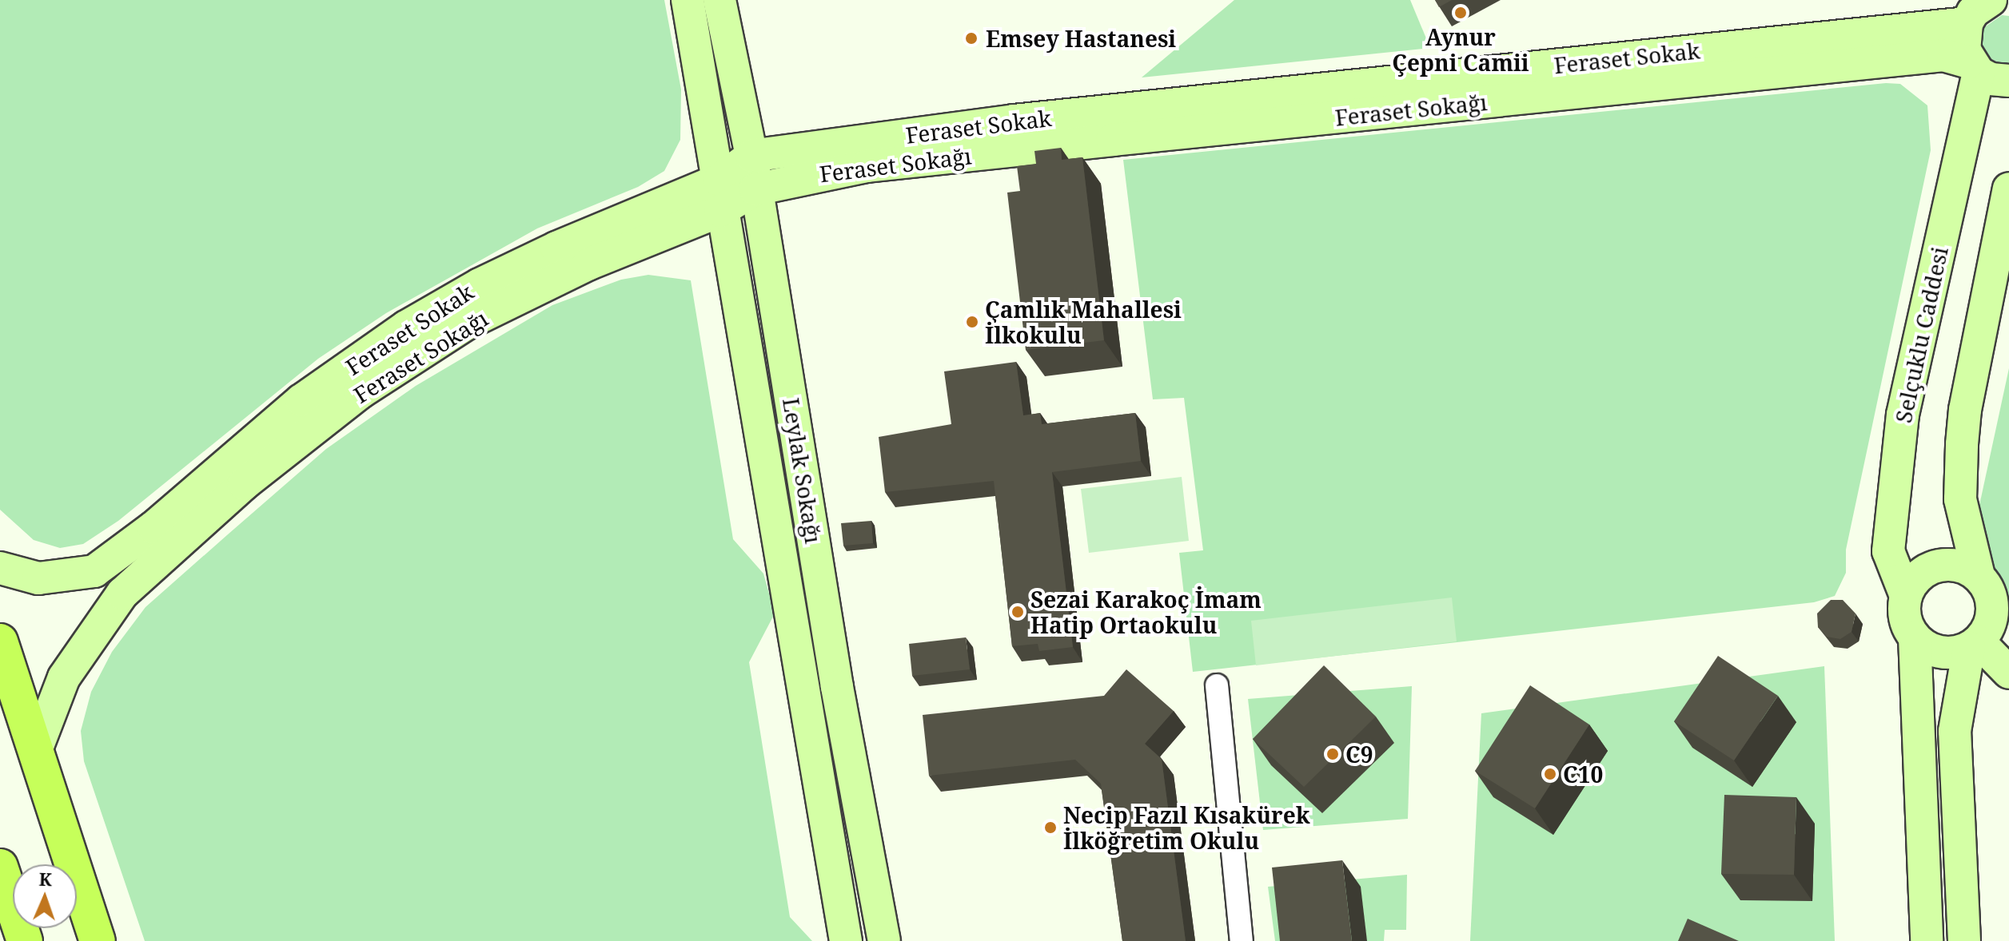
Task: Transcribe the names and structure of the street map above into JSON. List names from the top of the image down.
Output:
{
  "streets": {
    "street": [
      "Feraset Sokak",
      "Feraset Sokağı",
      "Selçuklu Caddesi",
      "Leylak Sokağı"
    ]
  },
  "crossings": [
    ["Feraset Sokak", "Selçuklu Caddesi"],
    ["Feraset Sokak", "Leylak Sokağı"],
    ["Feraset Sokağı", "Selçuklu Caddesi"],
    ["Feraset Sokağı", "Leylak Sokağı"]
  ],
  "places": [
    "Aynur Çepni Camii",
    "Emsey Hastanesi",
    "Çamlık Mahallesi İlkokulu",
    "Sezai Karakoç İmam Hatip Ortaokulu",
    "C9",
    "C10",
    "Necip Fazıl Kısakürek İlköğretim Okulu"
  ],
  "north": "top"
}
